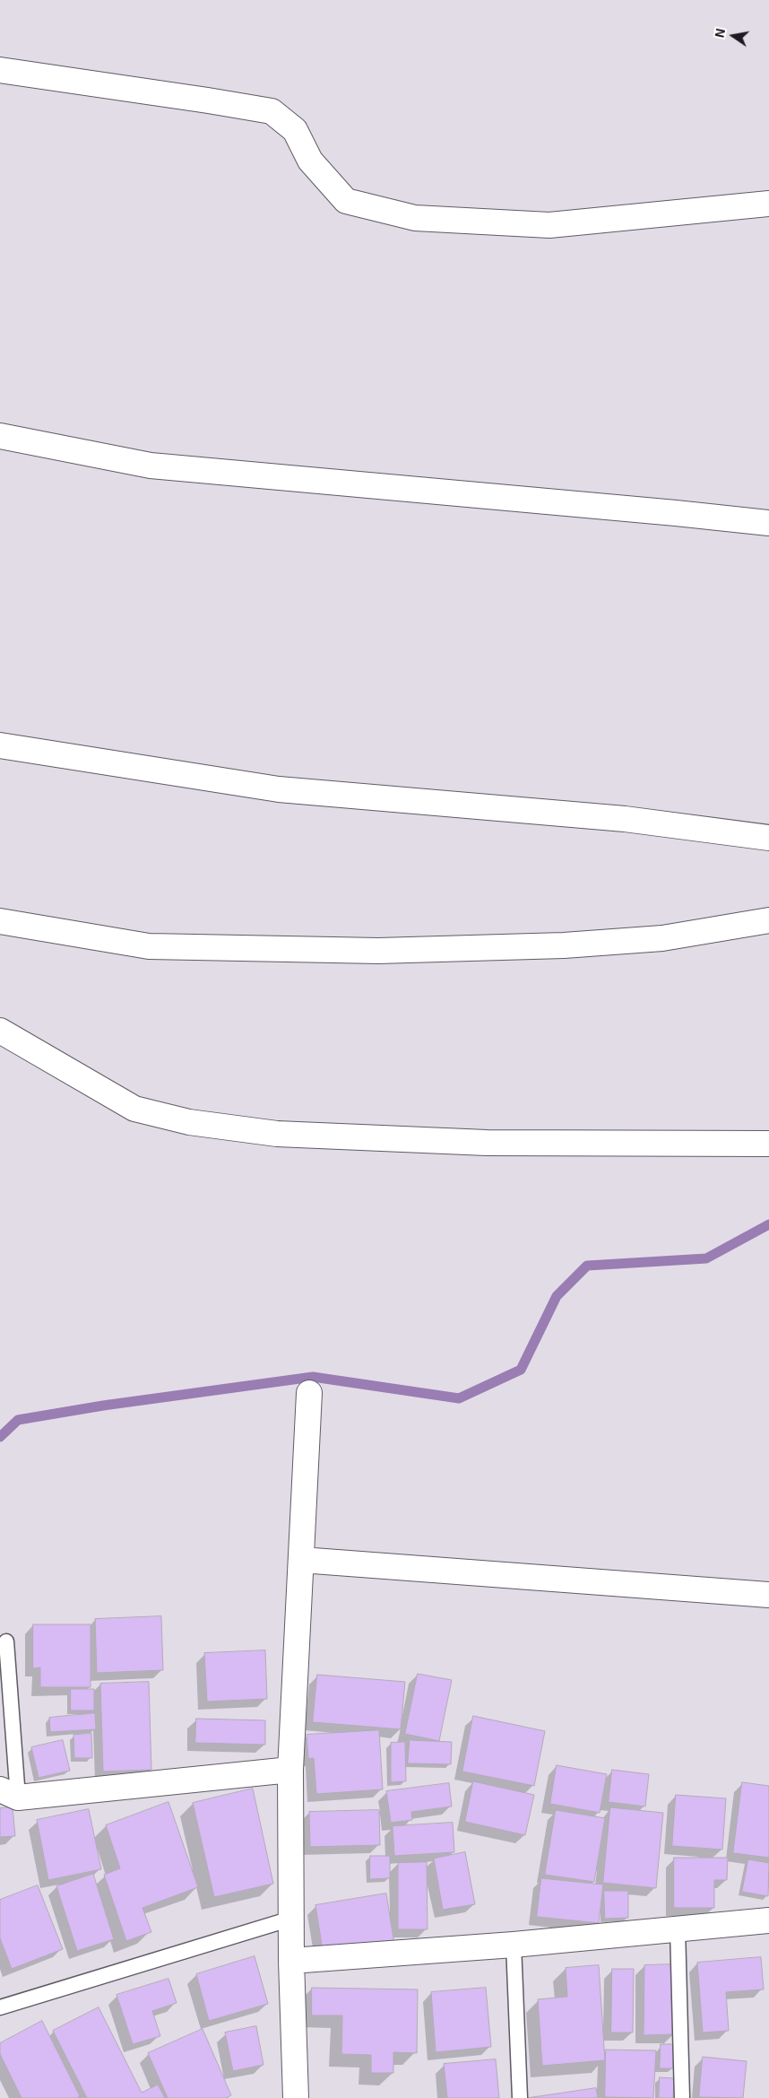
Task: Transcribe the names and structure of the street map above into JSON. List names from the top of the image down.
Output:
{
  "north": "left"
}
